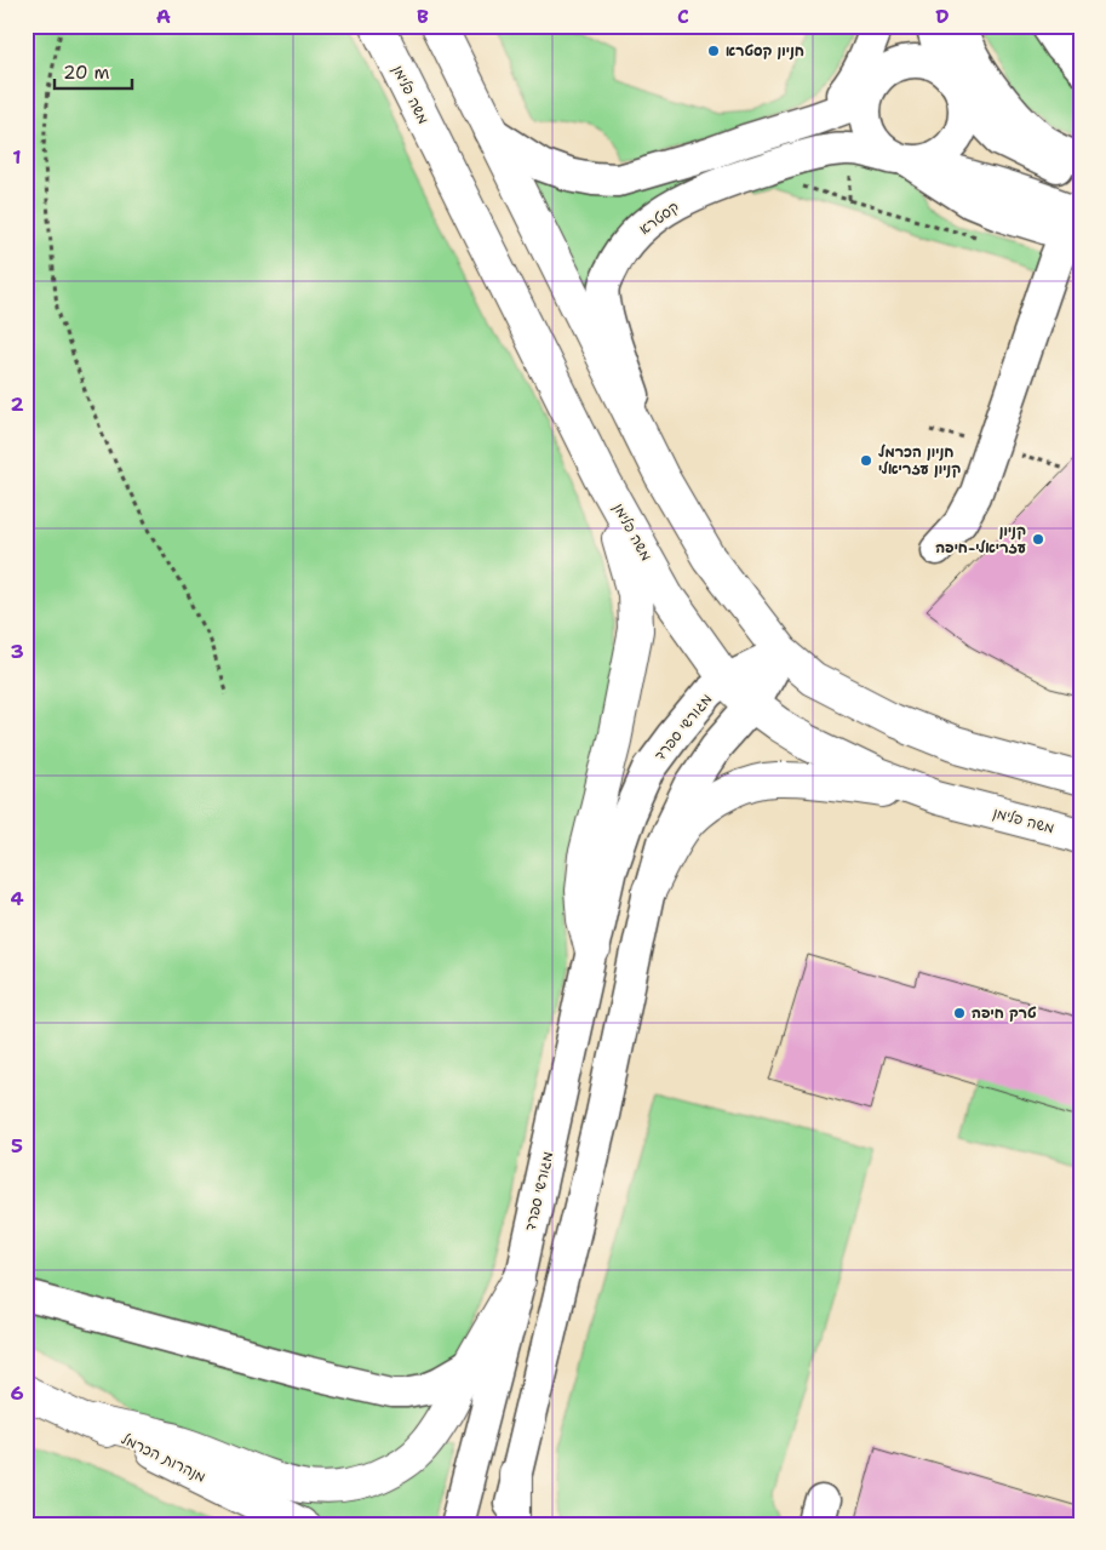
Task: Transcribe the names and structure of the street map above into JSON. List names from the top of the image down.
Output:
{
  "streets": {
    "main road": ["משה פלימן", "מנהרות הכרמל"],
    "street": ["קסטרא", "מגורשי ספרד"]
  },
  "crossings": [
    ["משה פלימן", "מגורשי ספרד"]
  ],
  "places": [
    "חניון קסטרא",
    "חניון הכרמל קניון עזריאלי",
    "קניון עזריאלי-חיפה",
    "טרק חיפה"
  ],
  "scale_bar": "20 m",
  "grid": {
    "columns": [
      "A",
      "B",
      "C",
      "D"
    ],
    "rows": [
      "1",
      "2",
      "3",
      "4",
      "5",
      "6"
    ]
  }
}
